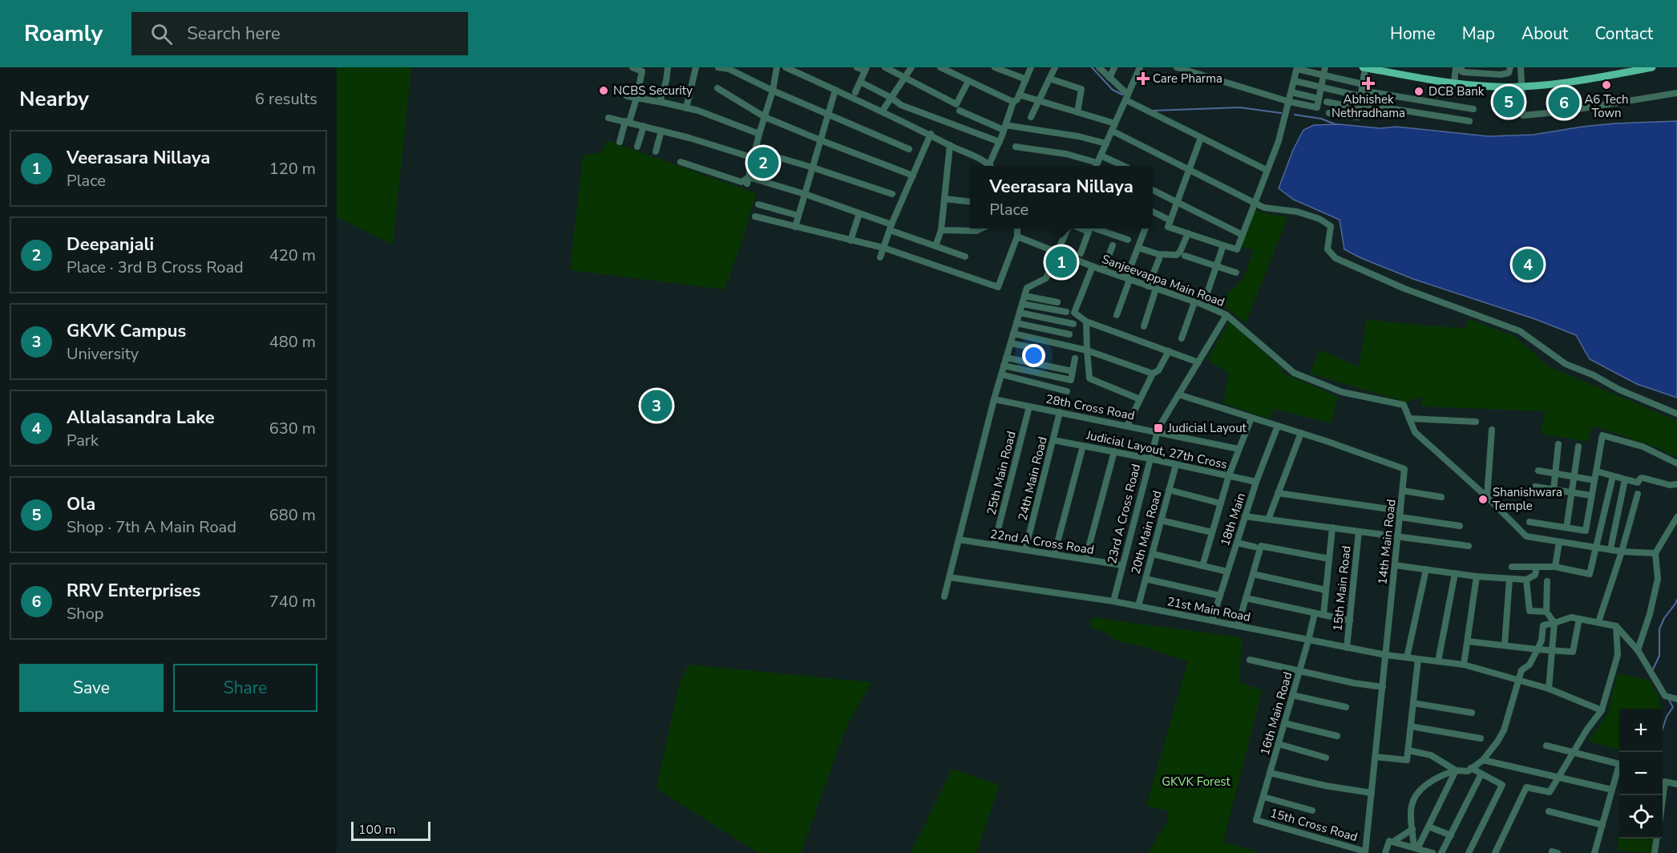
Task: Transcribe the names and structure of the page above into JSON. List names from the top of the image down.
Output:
{
  "streets": {
    "street": [
      "Sanjeevappa Main Road",
      "28th Cross Road",
      "Judicial Layout, 27th Cross",
      "25th Main Road",
      "24th Main Road",
      "23rd A Cross Road",
      "18th Main",
      "20th Main Road",
      "22nd A Cross Road",
      "14th Main Road",
      "15th Main Road",
      "21st Main Road",
      "16th Main Road",
      "15th Cross Road"
    ]
  },
  "crossings": [
    ["Sanjeevappa Main Road", "23rd A Cross Road"],
    ["28th Cross Road", "25th Main Road"],
    ["28th Cross Road", "24th Main Road"],
    ["28th Cross Road", "23rd A Cross Road"],
    ["Judicial Layout, 27th Cross", "24th Main Road"],
    ["Judicial Layout, 27th Cross", "23rd A Cross Road"],
    ["Judicial Layout, 27th Cross", "18th Main"],
    ["Judicial Layout, 27th Cross", "20th Main Road"],
    ["25th Main Road", "22nd A Cross Road"],
    ["24th Main Road", "22nd A Cross Road"],
    ["23rd A Cross Road", "22nd A Cross Road"],
    ["23rd A Cross Road", "14th Main Road"],
    ["23rd A Cross Road", "21st Main Road"],
    ["18th Main", "14th Main Road"],
    ["18th Main", "21st Main Road"],
    ["20th Main Road", "21st Main Road"],
    ["14th Main Road", "21st Main Road"],
    ["14th Main Road", "15th Cross Road"],
    ["15th Main Road", "21st Main Road"],
    ["21st Main Road", "16th Main Road"],
    ["16th Main Road", "15th Cross Road"]
  ],
  "parks": ["GKVK Forest"],
  "places": {
    "health": ["Care Pharma", "Abhishek Nethradhama"],
    "other": [
      "A6 Tech Town",
      "NCBS Security",
      "DCB Bank",
      "Shanishwara Temple"
    ],
    "transit": ["Judicial Layout"]
  },
  "scale_bar": "100 m",
  "page": {
    "header": "Roamly",
    "search": "Search here",
    "nav": [
      "Home",
      "Map",
      "About",
      "Contact"
    ],
    "heading": ["Nearby", "6 results"],
    "pins": [
      "5",
      "6",
      "2",
      "1",
      "4",
      "3"
    ],
    "list": [
      {
        "mark": "1",
        "name": "Veerasara Nillaya",
        "note": "Place",
        "value": "120 m"
      },
      {
        "mark": "2",
        "name": "Deepanjali",
        "note": "Place · 3rd B Cross Road",
        "value": "420 m"
      },
      {
        "mark": "3",
        "name": "GKVK Campus",
        "note": "University",
        "value": "480 m"
      },
      {
        "mark": "4",
        "name": "Allalasandra Lake",
        "note": "Park",
        "value": "630 m"
      },
      {
        "mark": "5",
        "name": "Ola",
        "note": "Shop · 7th A Main Road",
        "value": "680 m"
      },
      {
        "mark": "6",
        "name": "RRV Enterprises",
        "note": "Shop",
        "value": "740 m"
      }
    ],
    "popup": ["Veerasara Nillaya", "Place"],
    "buttons": ["Save", "Share"],
    "map_buttons": ["+", "−"],
    "scale": "100 m"
  }
}
